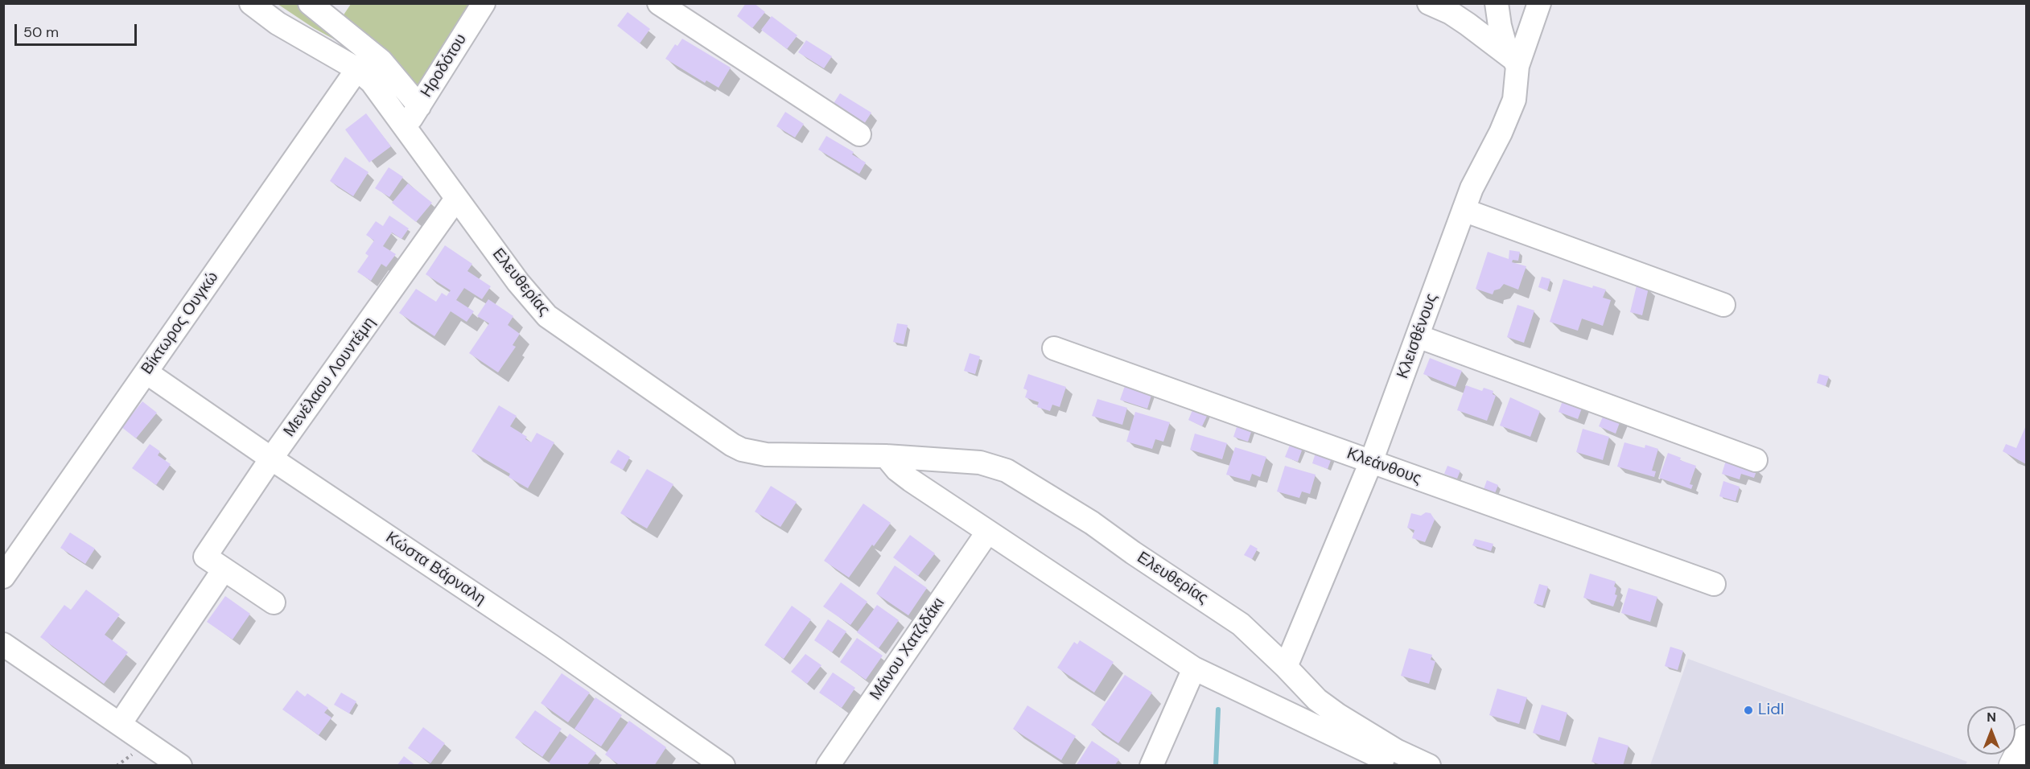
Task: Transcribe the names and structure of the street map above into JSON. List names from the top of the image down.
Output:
{
  "streets": {
    "street": [
      "Ηροδότου",
      "Ελευθερίας",
      "Βίκτωρος Ουγκώ",
      "Κλεισθένους",
      "Μενέλαου Λουντέμη",
      "Κλεάνθους",
      "Κώστα Βάρναλη",
      "Μάνου Χατζιδάκι"
    ]
  },
  "crossings": [
    ["Ηροδότου", "Ελευθερίας"],
    ["Ελευθερίας", "Βίκτωρος Ουγκώ"],
    ["Ελευθερίας", "Κλεισθένους"],
    ["Ελευθερίας", "Μενέλαου Λουντέμη"],
    ["Βίκτωρος Ουγκώ", "Κώστα Βάρναλη"],
    ["Κλεισθένους", "Κλεάνθους"],
    ["Μενέλαου Λουντέμη", "Κώστα Βάρναλη"]
  ],
  "places": ["Lidl"],
  "scale_bar": "50 m",
  "north": "top"
}
